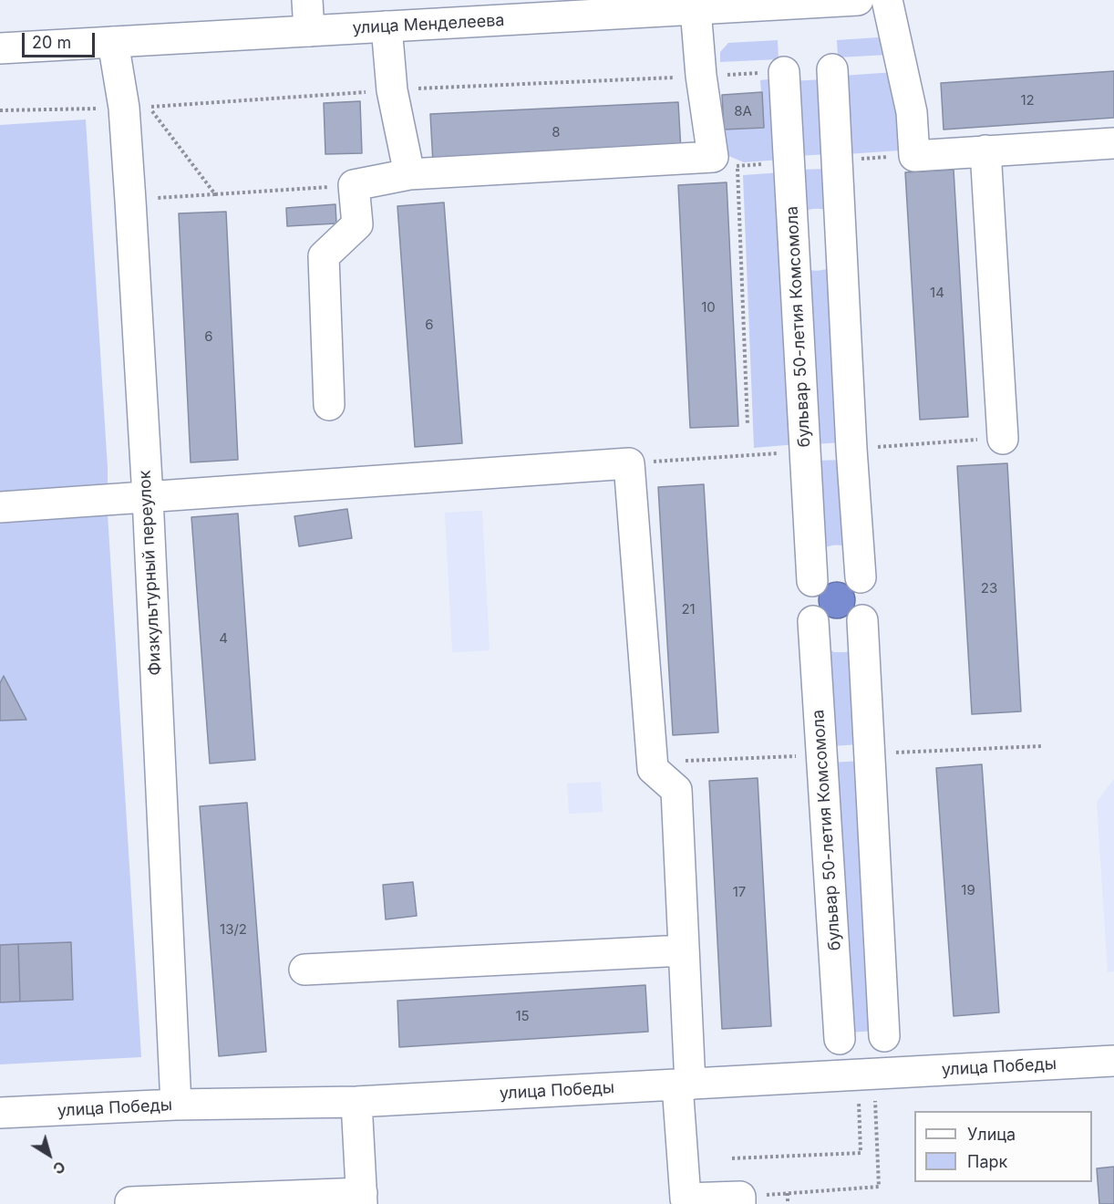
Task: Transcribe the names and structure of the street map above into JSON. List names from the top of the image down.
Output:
{
  "streets": {
    "street": [
      "улица Менделеева",
      "бульвар 50-летия Комсомола",
      "Физкультурный переулок",
      "улица Победы"
    ]
  },
  "crossings": [
    ["улица Менделеева", "Физкультурный переулок"],
    ["Физкультурный переулок", "улица Победы"]
  ],
  "house_numbers": [
    "12",
    "8А",
    "8",
    "14",
    "10",
    "6",
    "6",
    "23",
    "21",
    "4",
    "19",
    "17",
    "13/2",
    "15"
  ],
  "legend": ["Улица", "Парк"],
  "scale_bar": "20 m",
  "north": "bottom right"
}
